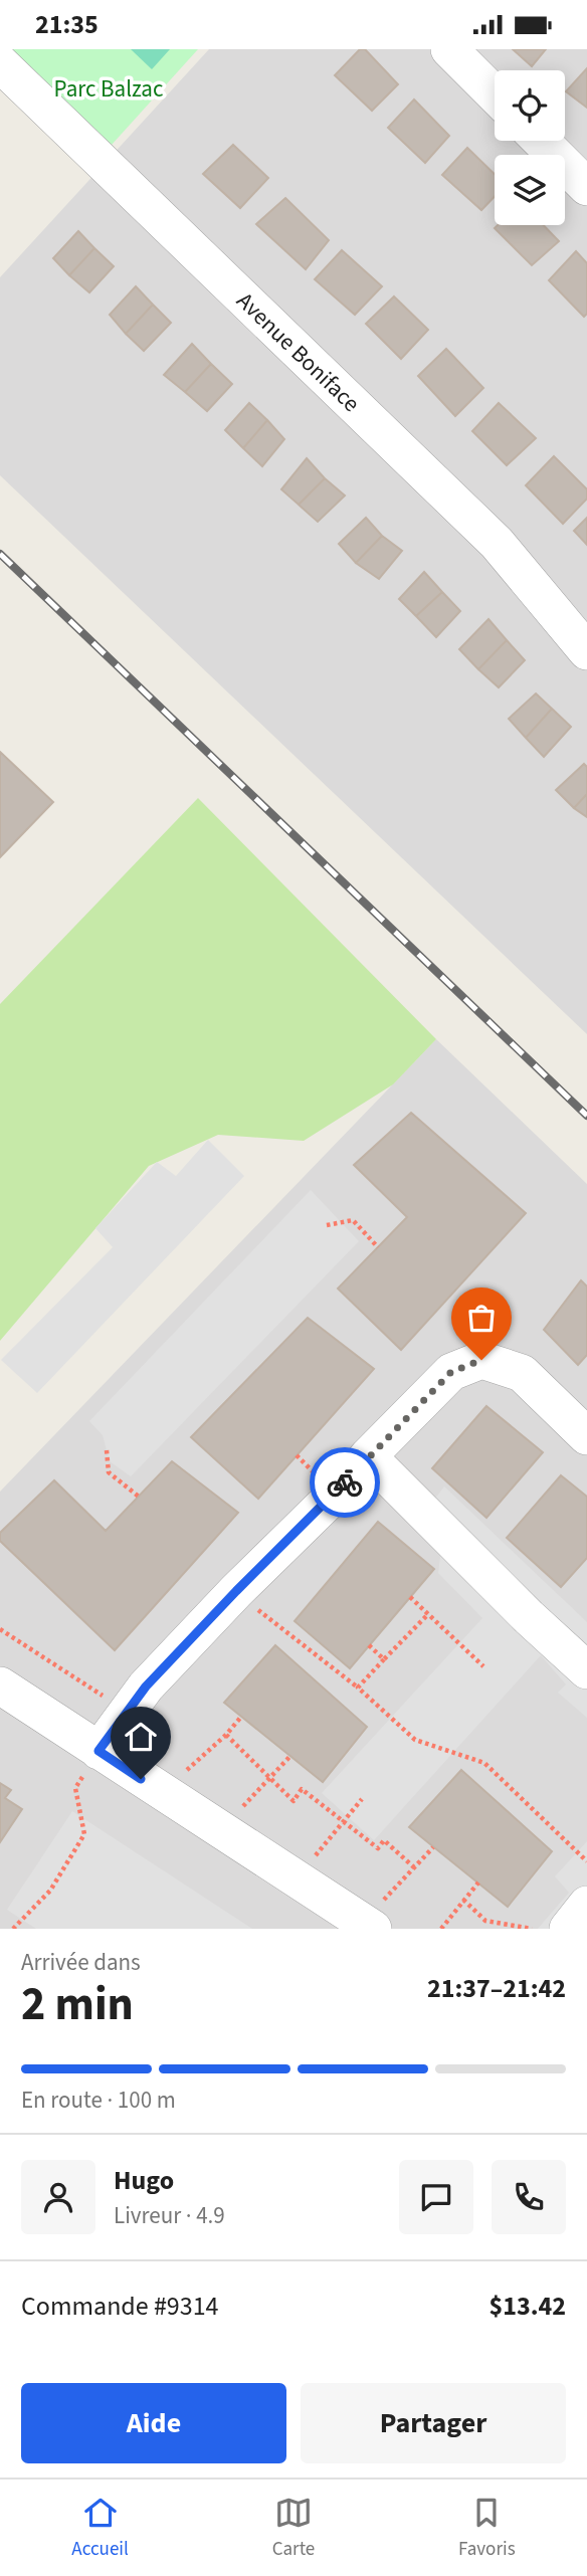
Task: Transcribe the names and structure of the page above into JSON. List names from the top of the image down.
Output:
{
  "streets": {
    "street": ["Avenue Boniface"]
  },
  "parks": ["Parc Balzac"],
  "page": {
    "status": "21:35",
    "heading": ["2 min", "Arrivée dans", "21:37–21:42"],
    "panel": [
      "Hugo",
      "Livreur · 4.9",
      "Commande #9314",
      "$13.42"
    ],
    "bar": "En route · 100 m",
    "buttons": ["Aide", "Partager"],
    "tabs": ["Accueil", "Carte", "Favoris"]
  }
}
